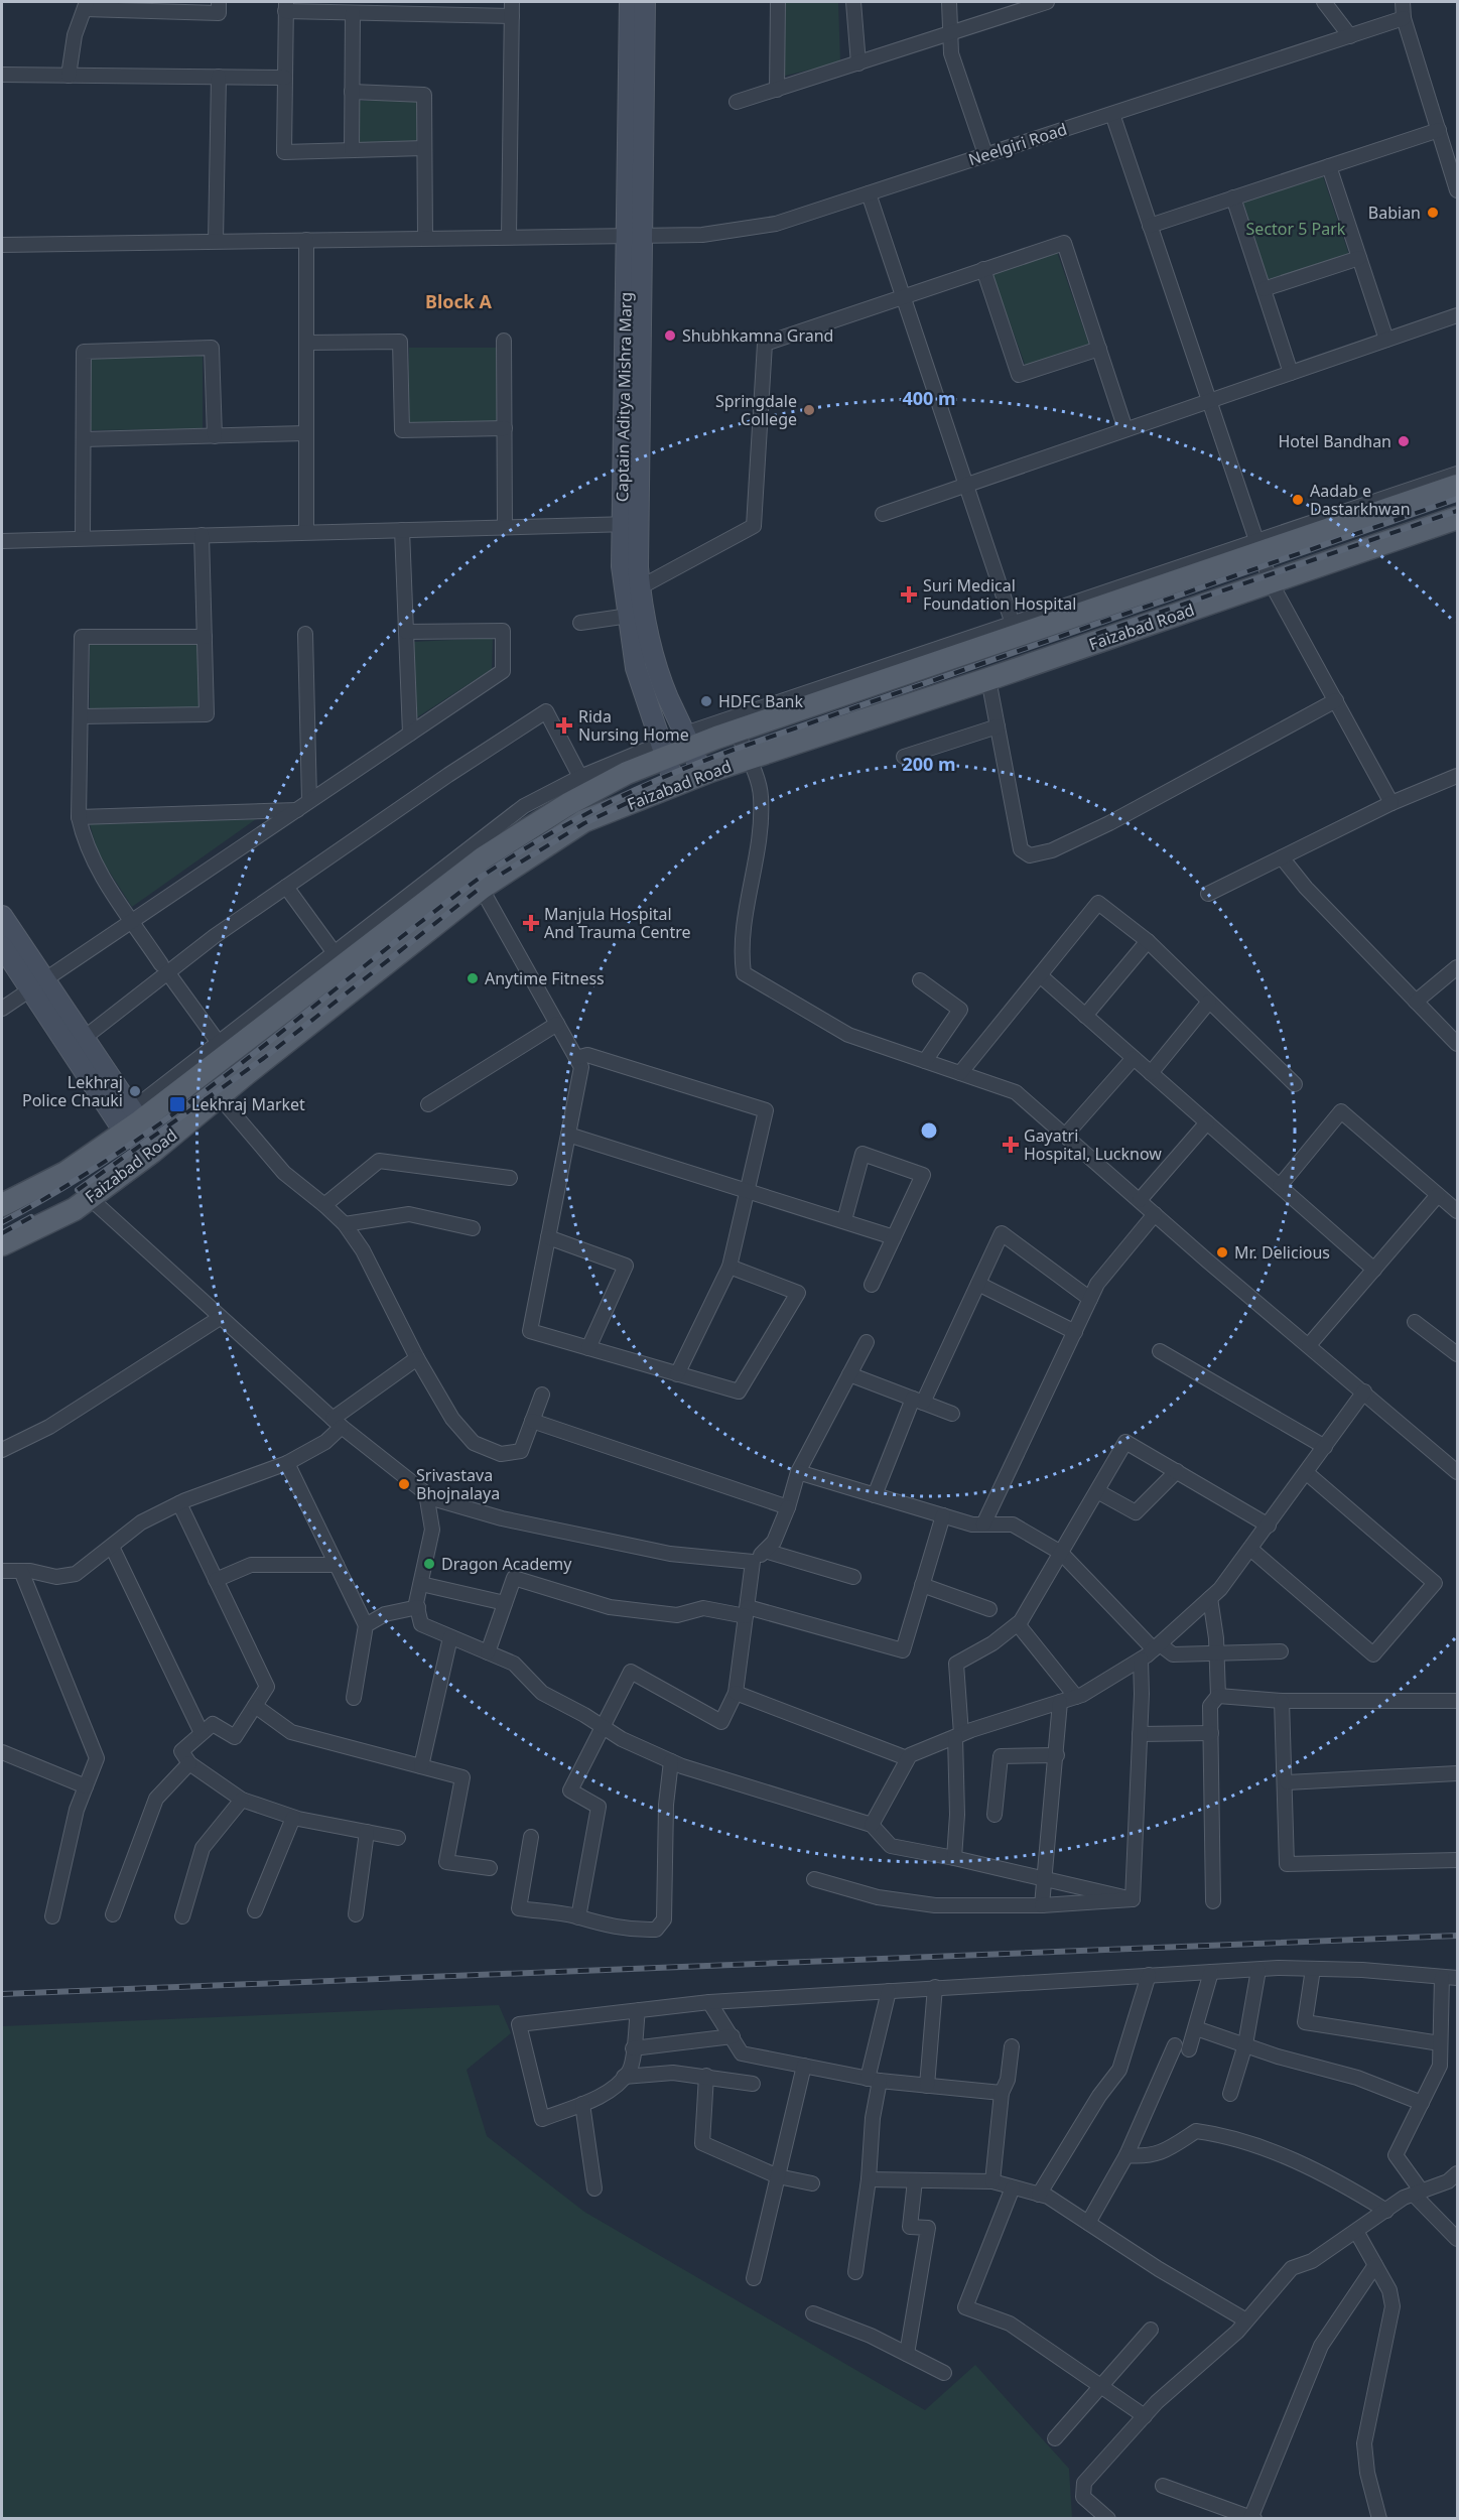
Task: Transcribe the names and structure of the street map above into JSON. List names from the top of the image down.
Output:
{
  "streets": {
    "main road": ["Faizabad Road"],
    "street": ["Neelgiri Road", "Captain Aditya Mishra Marg"]
  },
  "crossings": [
    ["Neelgiri Road", "Captain Aditya Mishra Marg"],
    ["Captain Aditya Mishra Marg", "Faizabad Road"]
  ],
  "districts": ["Block A"],
  "parks": ["Sector 5 Park"],
  "places": {
    "other": [
      "Babian",
      "Shubhkamna Grand",
      "Springdale College",
      "Hotel Bandhan",
      "Aadab e Dastarkhwan",
      "HDFC Bank",
      "Anytime Fitness",
      "Lekhraj Police Chauki",
      "Mr. Delicious",
      "Srivastava Bhojnalaya",
      "Dragon Academy"
    ],
    "health": [
      "Suri Medical Foundation Hospital",
      "Rida Nursing Home",
      "Manjula Hospital And Trauma Centre",
      "Gayatri Hospital, Lucknow"
    ],
    "transit": ["Lekhraj Market"]
  },
  "rings": ["400 m", "200 m"]
}
